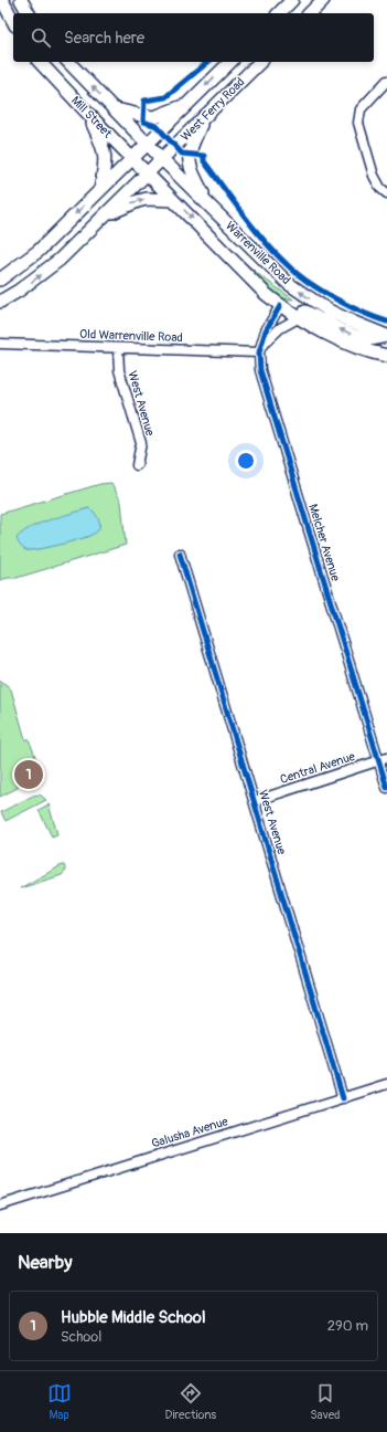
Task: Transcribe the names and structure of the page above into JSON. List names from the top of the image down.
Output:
{
  "streets": {
    "main road": ["West Ferry Road", "Mill Street", "Warrenville Road"],
    "street": [
      "Old Warrenville Road",
      "West Avenue",
      "Melcher Avenue",
      "Central Avenue",
      "Galusha Avenue"
    ]
  },
  "crossings": [
    ["West Ferry Road", "Mill Street"],
    ["West Ferry Road", "Warrenville Road"],
    ["Mill Street", "Warrenville Road"],
    ["Warrenville Road", "Melcher Avenue"],
    ["Old Warrenville Road", "West Avenue"],
    ["Old Warrenville Road", "Melcher Avenue"],
    ["West Avenue", "Central Avenue"],
    ["West Avenue", "Galusha Avenue"],
    ["Melcher Avenue", "Central Avenue"]
  ],
  "page": {
    "search": "Search here",
    "pins": "1",
    "heading": "Nearby",
    "list": [
      {
        "mark": "1",
        "name": "Hubble Middle School",
        "note": "School",
        "value": "290 m"
      }
    ],
    "nav": ["Map", "Directions", "Saved"]
  }
}
